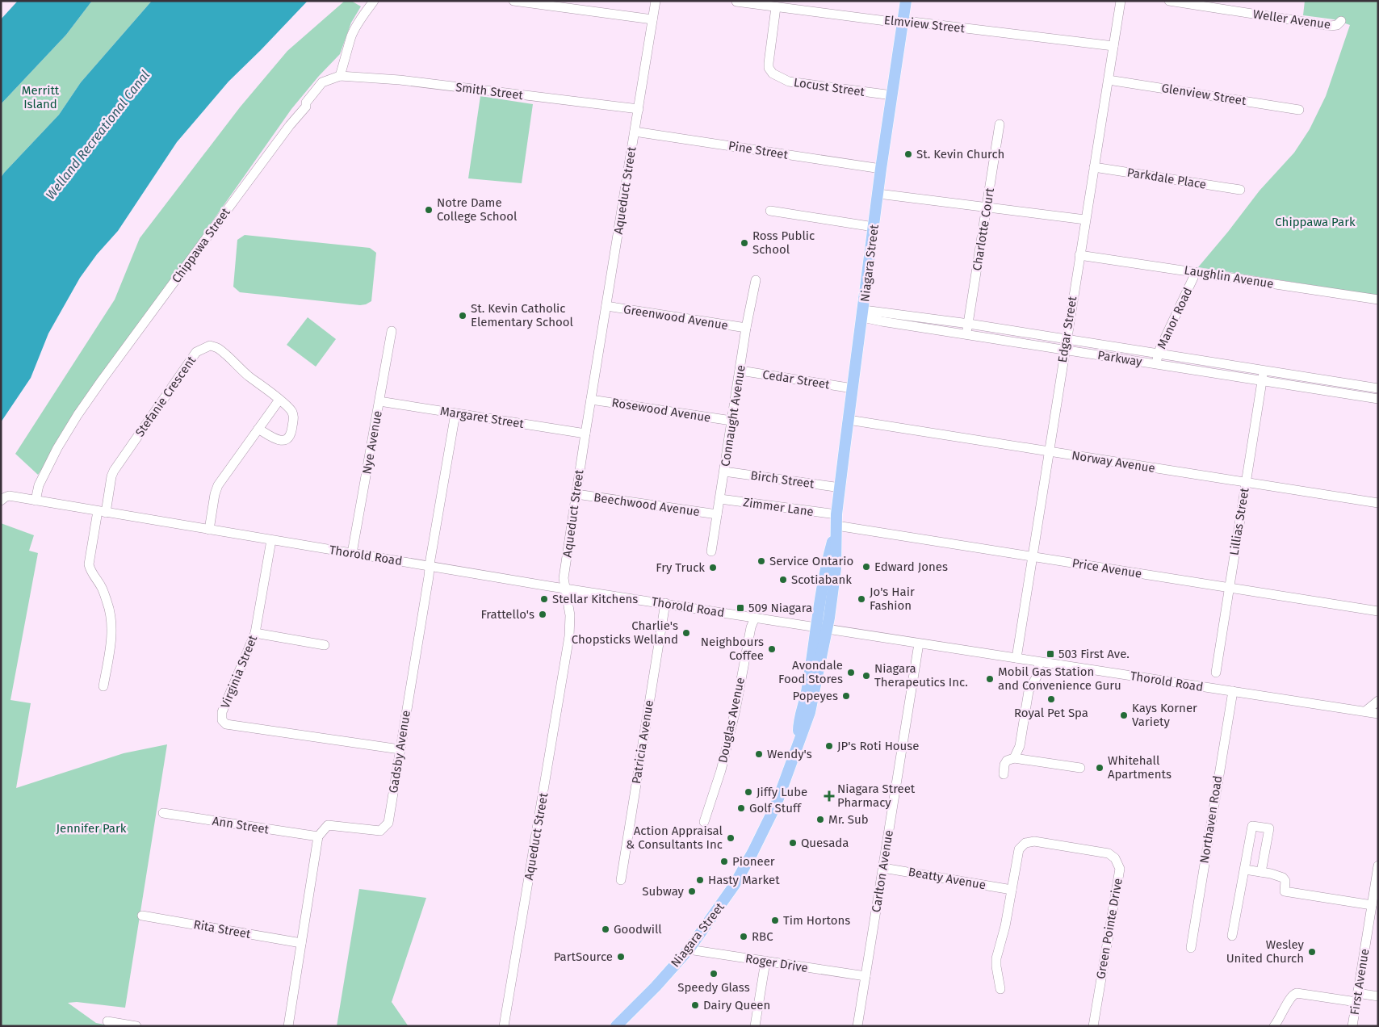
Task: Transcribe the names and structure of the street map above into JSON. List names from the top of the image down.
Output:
{
  "streets": {
    "main road": ["Niagara Street"],
    "street": [
      "Weller Avenue",
      "Elmview Street",
      "Locust Street",
      "Smith Street",
      "Glenview Street",
      "Pine Street",
      "Parkdale Place",
      "Aqueduct Street",
      "Charlotte Court",
      "Chippawa Street",
      "Laughlin Avenue",
      "Greenwood Avenue",
      "Manor Road",
      "Edgar Street",
      "Parkway",
      "Cedar Street",
      "Stefanie Crescent",
      "Rosewood Avenue",
      "Connaught Avenue",
      "Margaret Street",
      "Nye Avenue",
      "Norway Avenue",
      "Birch Street",
      "Beechwood Avenue",
      "Zimmer Lane",
      "Lillias Street",
      "Thorold Road",
      "Price Avenue",
      "Virginia Street",
      "Douglas Avenue",
      "Patricia Avenue",
      "Gadsby Avenue",
      "Northaven Road",
      "Ann Street",
      "Carlton Avenue",
      "Beatty Avenue",
      "Green Pointe Drive",
      "Rita Street",
      "Roger Drive",
      "First Avenue"
    ]
  },
  "crossings": [
    ["Elmview Street", "Locust Street"],
    ["Elmview Street", "Niagara Street"],
    ["Elmview Street", "Edgar Street"],
    ["Locust Street", "Niagara Street"],
    ["Smith Street", "Aqueduct Street"],
    ["Smith Street", "Chippawa Street"],
    ["Glenview Street", "Edgar Street"],
    ["Pine Street", "Aqueduct Street"],
    ["Pine Street", "Niagara Street"],
    ["Parkdale Place", "Edgar Street"],
    ["Aqueduct Street", "Greenwood Avenue"],
    ["Aqueduct Street", "Rosewood Avenue"],
    ["Aqueduct Street", "Margaret Street"],
    ["Aqueduct Street", "Beechwood Avenue"],
    ["Aqueduct Street", "Thorold Road"],
    ["Charlotte Court", "Parkway"],
    ["Chippawa Street", "Thorold Road"],
    ["Niagara Street", "Parkway"],
    ["Niagara Street", "Cedar Street"],
    ["Niagara Street", "Norway Avenue"],
    ["Niagara Street", "Birch Street"],
    ["Niagara Street", "Zimmer Lane"],
    ["Niagara Street", "Thorold Road"],
    ["Niagara Street", "Price Avenue"],
    ["Niagara Street", "Roger Drive"],
    ["Laughlin Avenue", "Manor Road"],
    ["Laughlin Avenue", "Edgar Street"],
    ["Greenwood Avenue", "Connaught Avenue"],
    ["Manor Road", "Parkway"],
    ["Edgar Street", "Parkway"],
    ["Edgar Street", "Norway Avenue"],
    ["Edgar Street", "Thorold Road"],
    ["Edgar Street", "Price Avenue"],
    ["Parkway", "Lillias Street"],
    ["Cedar Street", "Connaught Avenue"],
    ["Stefanie Crescent", "Thorold Road"],
    ["Rosewood Avenue", "Connaught Avenue"],
    ["Connaught Avenue", "Birch Street"],
    ["Connaught Avenue", "Beechwood Avenue"],
    ["Connaught Avenue", "Zimmer Lane"],
    ["Margaret Street", "Nye Avenue"],
    ["Margaret Street", "Gadsby Avenue"],
    ["Nye Avenue", "Thorold Road"],
    ["Norway Avenue", "Lillias Street"],
    ["Zimmer Lane", "Price Avenue"],
    ["Lillias Street", "Price Avenue"],
    ["Thorold Road", "Virginia Street"],
    ["Thorold Road", "Douglas Avenue"],
    ["Thorold Road", "Patricia Avenue"],
    ["Thorold Road", "Gadsby Avenue"],
    ["Thorold Road", "Northaven Road"],
    ["Thorold Road", "Carlton Avenue"],
    ["Virginia Street", "Gadsby Avenue"],
    ["Gadsby Avenue", "Ann Street"],
    ["Carlton Avenue", "Beatty Avenue"],
    ["Carlton Avenue", "Roger Drive"],
    ["Beatty Avenue", "Green Pointe Drive"]
  ],
  "water": ["Welland Recreational Canal"],
  "parks": ["Merritt Island", "Chippawa Park", "Jennifer Park"],
  "places": {
    "other": [
      "St. Kevin Church",
      "Notre Dame College School",
      "Ross Public School",
      "St. Kevin Catholic Elementary School",
      "Service Ontario",
      "Edward Jones",
      "Fry Truck",
      "Scotiabank",
      "Stellar Kitchens",
      "Jo's Hair Fashion",
      "Frattello's",
      "Charlie's Chopsticks Welland",
      "Neighbours Coffee",
      "Avondale Food Stores",
      "Niagara Therapeutics Inc.",
      "Mobil Gas Station and Convenience Guru",
      "Popeyes",
      "Royal Pet Spa",
      "Kays Korner Variety",
      "JP's Roti House",
      "Wendy's",
      "Whitehall Apartments",
      "Jiffy Lube",
      "Golf Stuff",
      "Mr. Sub",
      "Action Appraisal & Consultants Inc",
      "Quesada",
      "Pioneer",
      "Hasty Market",
      "Subway",
      "Tim Hortons",
      "Goodwill",
      "RBC",
      "Wesley United Church",
      "PartSource",
      "Speedy Glass",
      "Dairy Queen"
    ],
    "transit": ["509 Niagara", "503 First Ave."],
    "health": ["Niagara Street Pharmacy"]
  }
}
